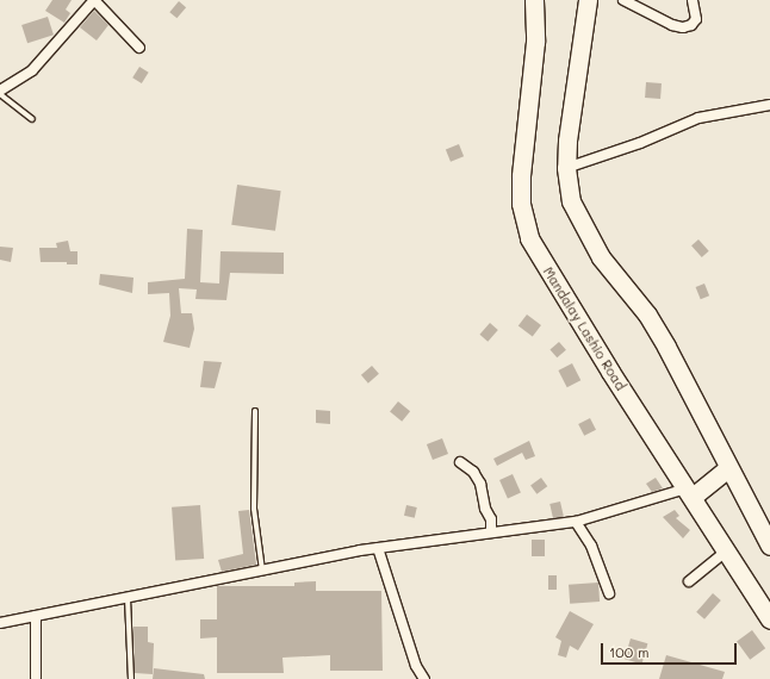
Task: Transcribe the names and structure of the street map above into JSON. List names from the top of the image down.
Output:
{
  "streets": {
    "highway": ["Mandalay Lashio Road"]
  },
  "scale_bar": "100 m"
}
